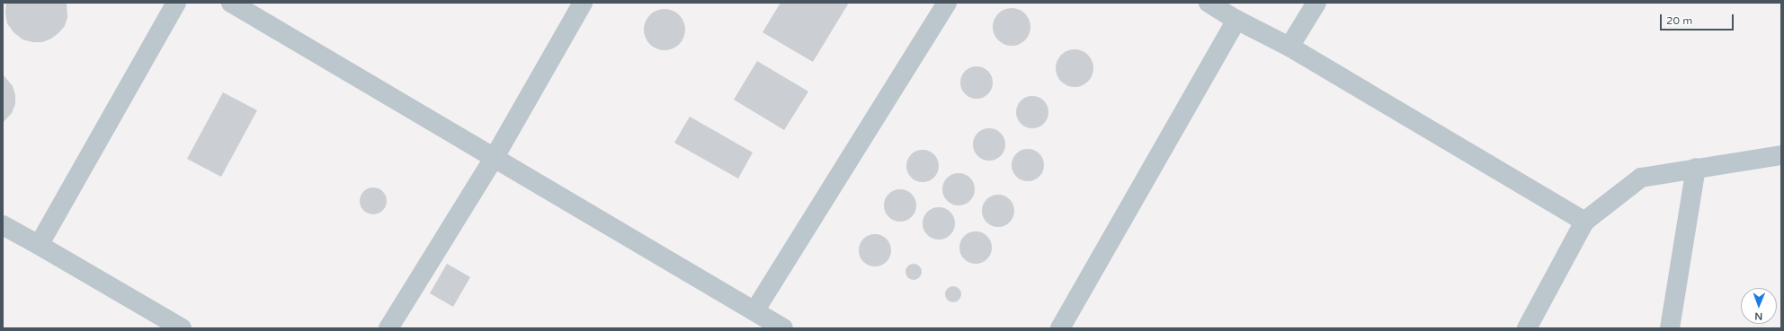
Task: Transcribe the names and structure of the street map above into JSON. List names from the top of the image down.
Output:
{
  "scale_bar": "20 m",
  "north": "bottom"
}
